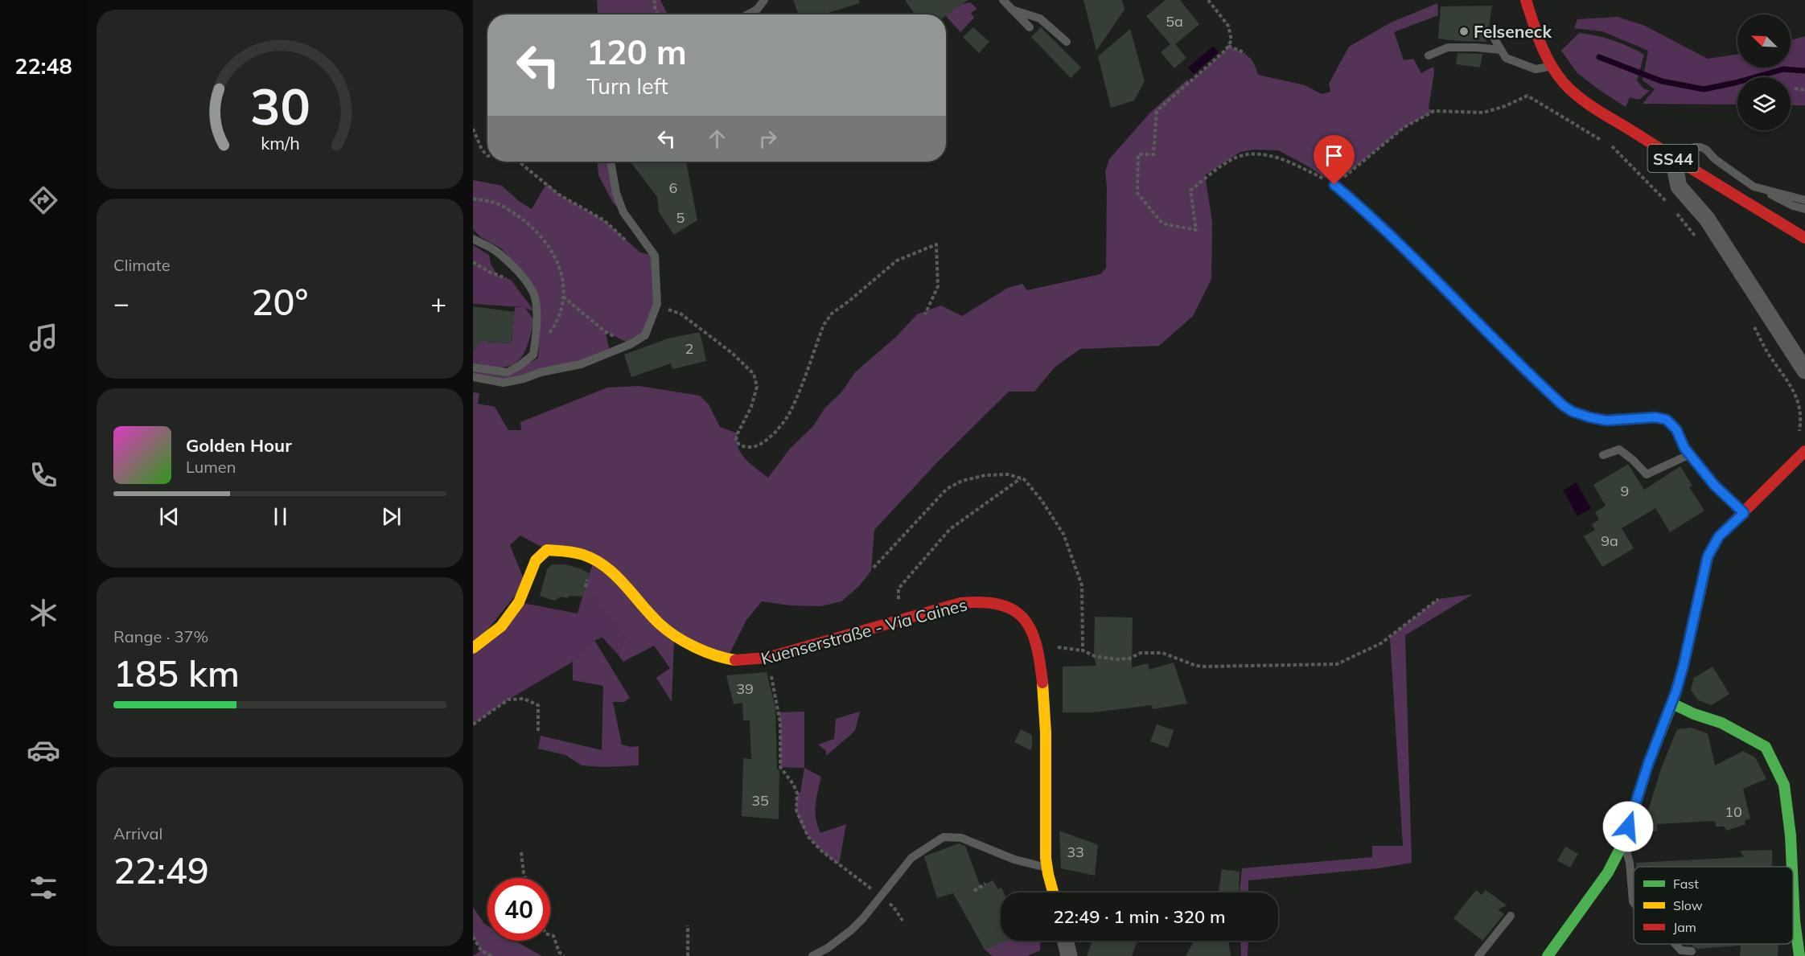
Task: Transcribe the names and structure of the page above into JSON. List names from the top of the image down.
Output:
{
  "streets": {
    "street": ["SS44", "Kuenserstraße - Via Caines"]
  },
  "places": ["Felseneck"],
  "house_numbers": [
    "5a",
    "6",
    "5",
    "2",
    "9",
    "9a",
    "39",
    "35",
    "10",
    "33"
  ],
  "legend": ["Fast", "Slow", "Jam"],
  "north": "top left",
  "page": {
    "tabs": "22:48",
    "turn": ["120 m", "Turn left"],
    "tile": [
      "Climate",
      ["Range · 37%", "185 km"],
      ["Arrival", "22:49"]
    ],
    "heat": ["−", "20°", "+"],
    "song": ["Golden Hour", "Lumen"],
    "limit": "40",
    "trip": "22:49 · 1 min · 320 m",
    "gauge": ["30", "km/h"]
  }
}
